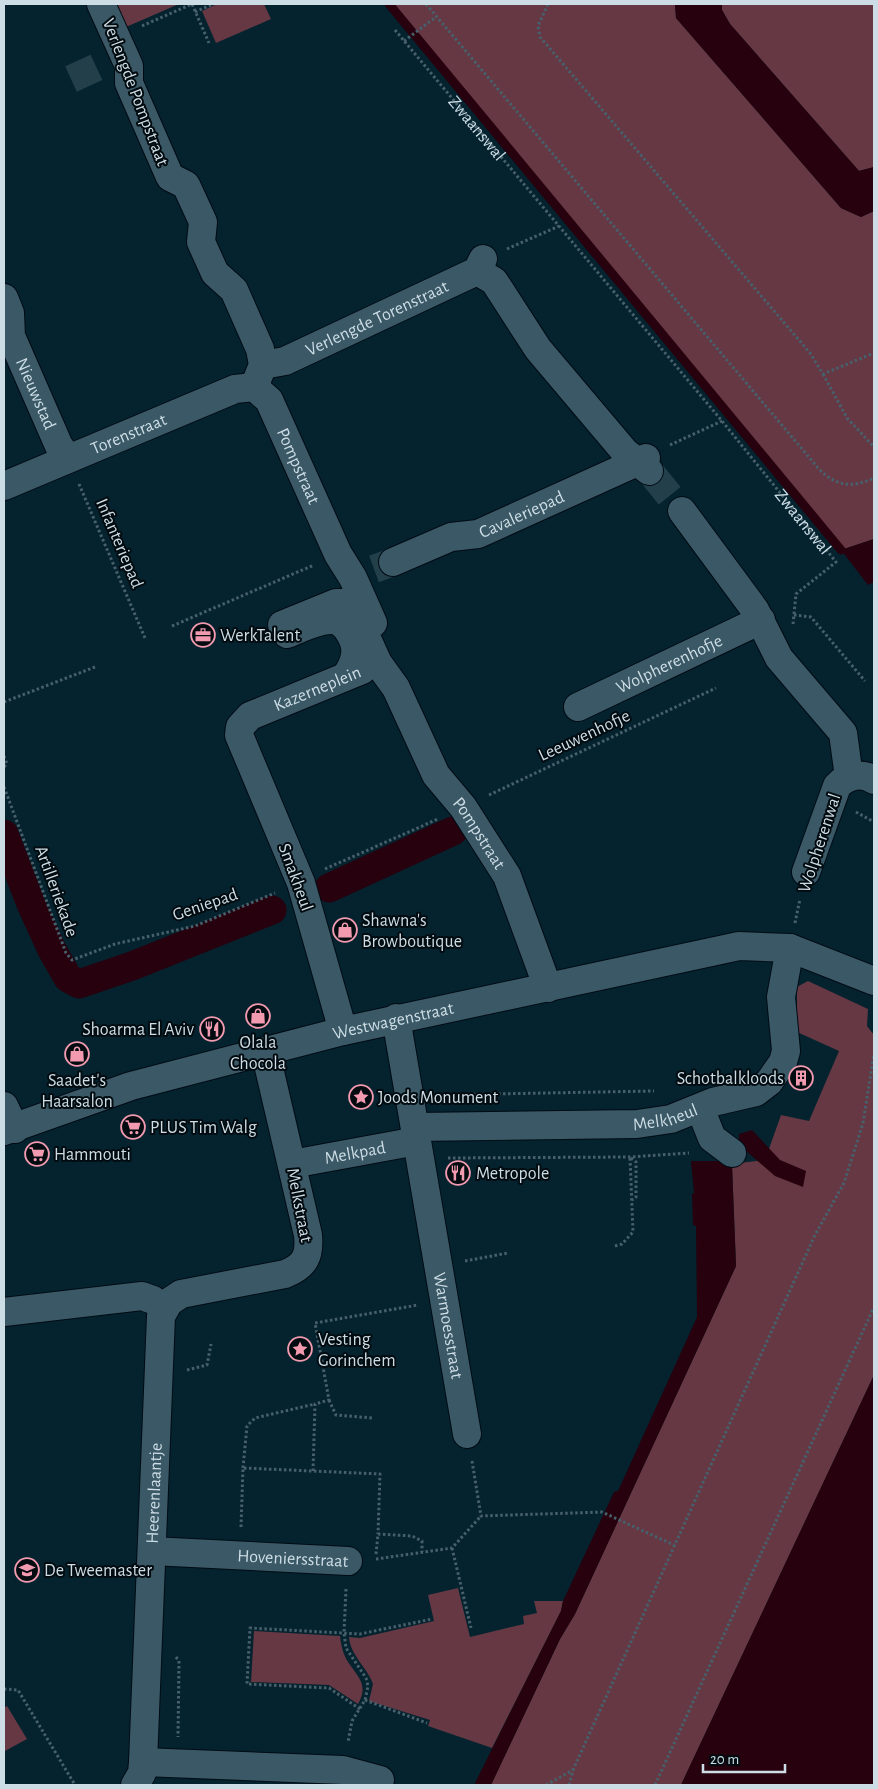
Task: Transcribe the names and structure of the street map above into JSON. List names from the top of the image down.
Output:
{
  "streets": {
    "street": [
      "Verlengde Pompstraat",
      "Verlengde Torenstraat",
      "Nieuwstad",
      "Torenstraat",
      "Pompstraat",
      "Cavaleriepad",
      "Wolpherenhofje",
      "Kazerneplein",
      "Wolpherenwal",
      "Smakheul",
      "Westwagenstraat",
      "Melkheul",
      "Melkpad",
      "Melkstraat",
      "Warmoesstraat",
      "Heerenlaantje",
      "Hoveniersstraat"
    ],
    "path": [
      "Zwaanswal",
      "Infanteriepad",
      "Leeuwenhofje",
      "Artilleriekade",
      "Geniepad"
    ]
  },
  "crossings": [
    ["Verlengde Pompstraat", "Verlengde Torenstraat"],
    ["Verlengde Pompstraat", "Torenstraat"],
    ["Verlengde Pompstraat", "Pompstraat"],
    ["Verlengde Torenstraat", "Torenstraat"],
    ["Verlengde Torenstraat", "Pompstraat"],
    ["Verlengde Torenstraat", "Cavaleriepad"],
    ["Nieuwstad", "Torenstraat"],
    ["Nieuwstad", "Infanteriepad"],
    ["Torenstraat", "Pompstraat"],
    ["Torenstraat", "Infanteriepad"],
    ["Pompstraat", "Cavaleriepad"],
    ["Pompstraat", "Kazerneplein"],
    ["Pompstraat", "Leeuwenhofje"],
    ["Pompstraat", "Westwagenstraat"],
    ["Wolpherenhofje", "Wolpherenwal"],
    ["Kazerneplein", "Smakheul"],
    ["Leeuwenhofje", "Smakheul"],
    ["Leeuwenhofje", "Geniepad"],
    ["Wolpherenwal", "Westwagenstraat"],
    ["Wolpherenwal", "Melkheul"],
    ["Smakheul", "Geniepad"],
    ["Smakheul", "Westwagenstraat"],
    ["Artilleriekade", "Geniepad"],
    ["Westwagenstraat", "Melkheul"],
    ["Westwagenstraat", "Melkstraat"],
    ["Westwagenstraat", "Warmoesstraat"],
    ["Melkheul", "Melkpad"],
    ["Melkheul", "Warmoesstraat"],
    ["Melkpad", "Melkstraat"],
    ["Melkpad", "Warmoesstraat"],
    ["Melkstraat", "Heerenlaantje"],
    ["Heerenlaantje", "Hoveniersstraat"]
  ],
  "places": {
    "office": ["WerkTalent"],
    "shop": ["Shawna's Browboutique", "Olala Chocola", "Saadet's Haarsalon"],
    "restaurant": ["Shoarma El Aviv", "Metropole"],
    "building": ["Schotbalkloods"],
    "place": ["Joods Monument", "Vesting Gorinchem"],
    "supermarket": ["PLUS Tim Walg", "Hammouti"],
    "school or university": ["De Tweemaster"]
  },
  "scale_bar": "20 m"
}
